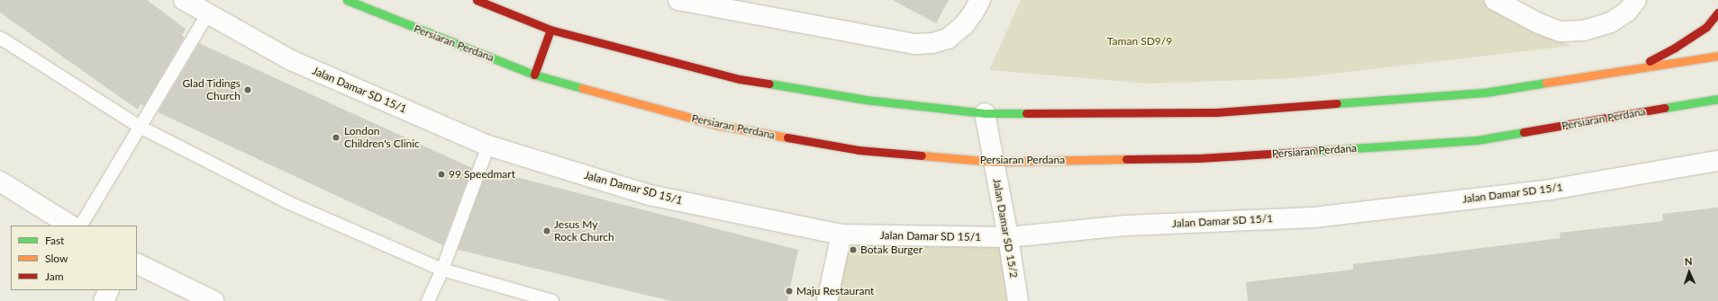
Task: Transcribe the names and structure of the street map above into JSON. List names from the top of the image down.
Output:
{
  "streets": {
    "main road": ["Persiaran Perdana"],
    "street": ["Jalan Damar SD 15/1", "Jalan Damar SD 15/2"]
  },
  "crossings": [
    ["Persiaran Perdana", "Jalan Damar SD 15/2"],
    ["Jalan Damar SD 15/1", "Jalan Damar SD 15/2"]
  ],
  "parks": ["Taman SD9/9"],
  "places": [
    "Glad Tidings Church",
    "London Children's Clinic",
    "99 Speedmart",
    "Jesus My Rock Church",
    "Botak Burger",
    "Maju Restaurant"
  ],
  "legend": ["Fast", "Slow", "Jam"],
  "north": "top"
}
